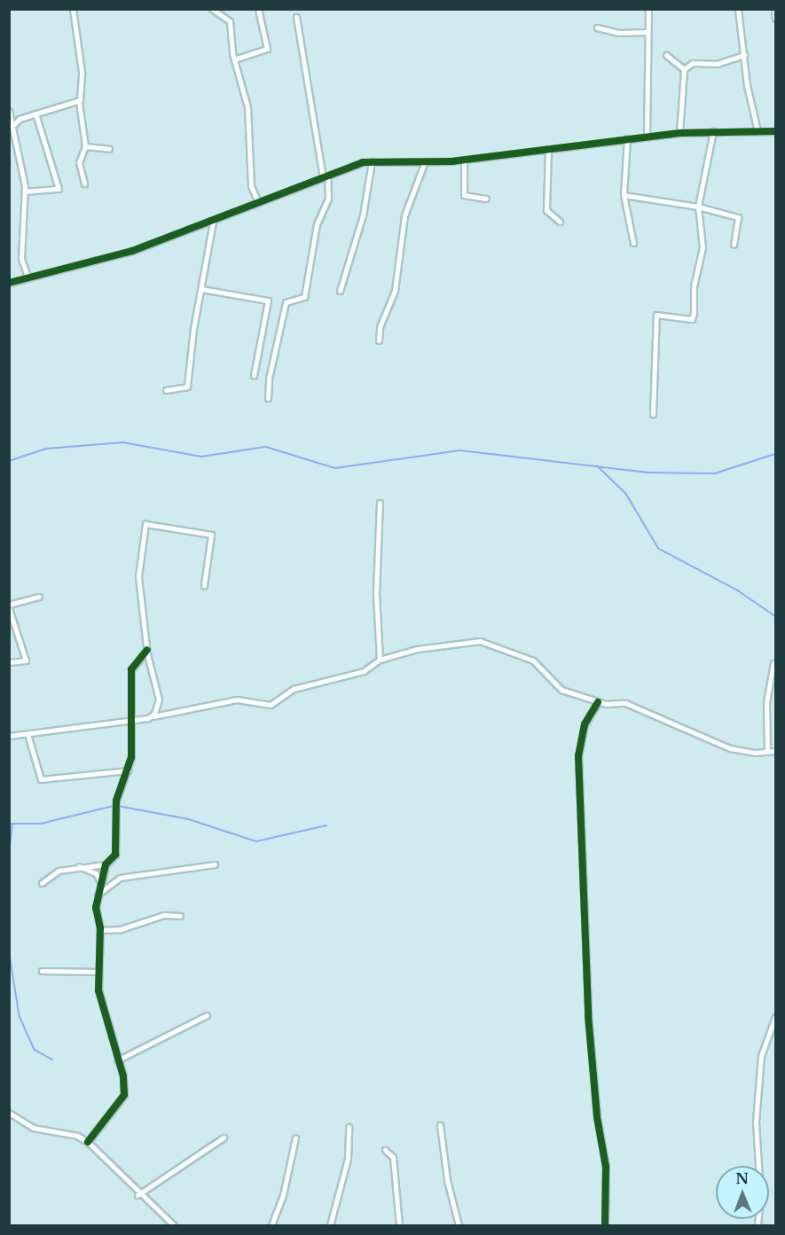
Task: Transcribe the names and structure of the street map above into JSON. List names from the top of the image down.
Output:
{
  "north": "top"
}
